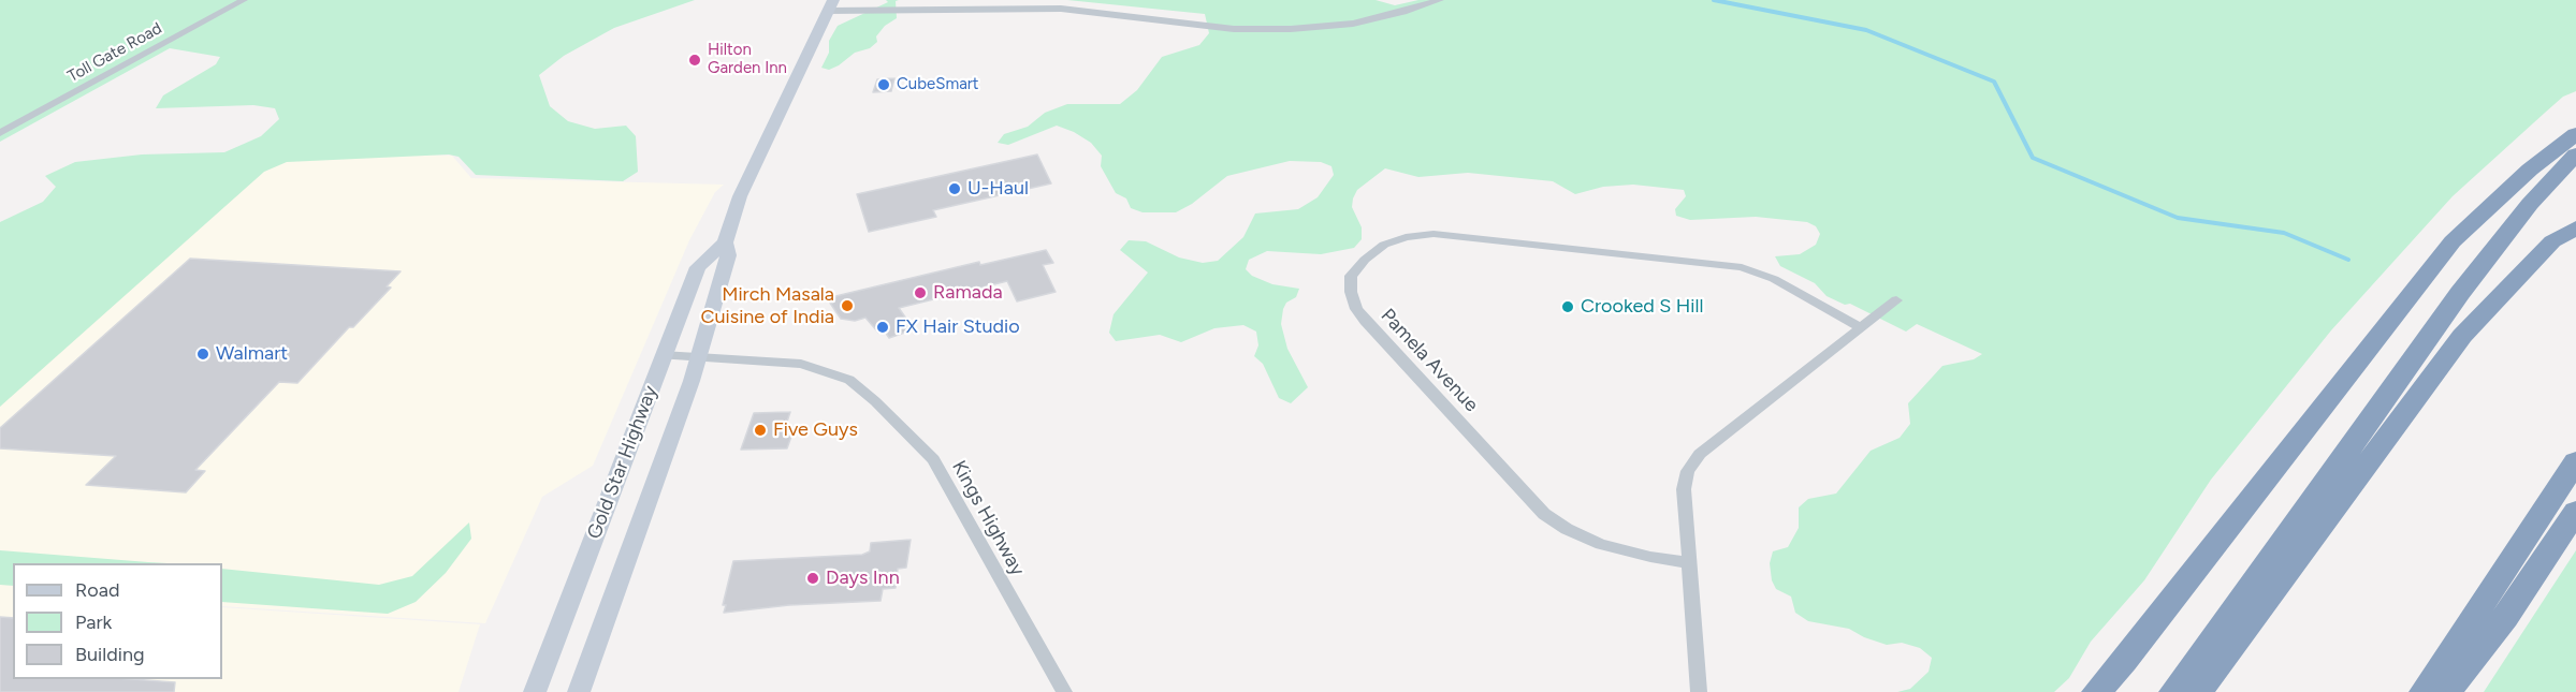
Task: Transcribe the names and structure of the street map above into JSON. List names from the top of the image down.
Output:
{
  "streets": {
    "main road": ["Gold Star Highway"],
    "street": ["Toll Gate Road", "Pamela Avenue", "Kings Highway"]
  },
  "crossings": [
    ["Gold Star Highway", "Kings Highway"]
  ],
  "places": [
    "Hilton Garden Inn",
    "CubeSmart",
    "U-Haul",
    "Ramada",
    "Mirch Masala Cuisine of India",
    "Crooked S Hill",
    "FX Hair Studio",
    "Walmart",
    "Five Guys",
    "Days Inn"
  ],
  "legend": ["Road", "Park", "Building"]
}
